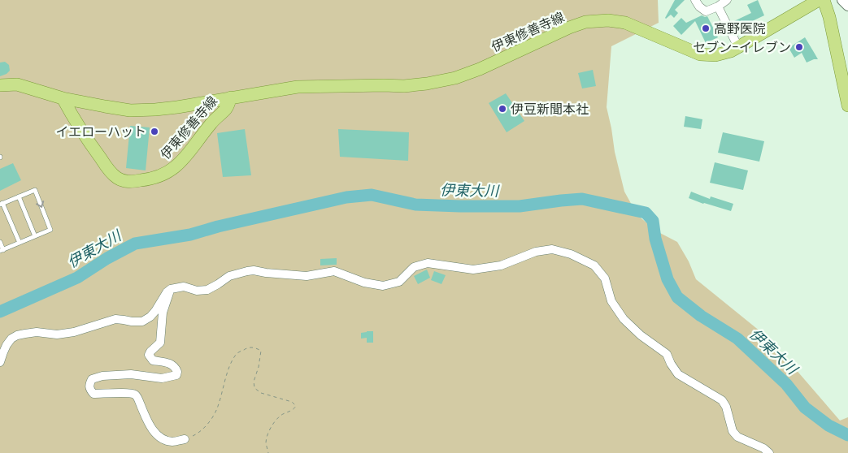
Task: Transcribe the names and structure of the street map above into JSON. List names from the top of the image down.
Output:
{
  "streets": {
    "main road": ["伊東修善寺線"]
  },
  "water": ["伊東大川"],
  "places": [
    "高野医院",
    "セブン-イレブン",
    "伊豆新聞本社",
    "イエローハット"
  ]
}
